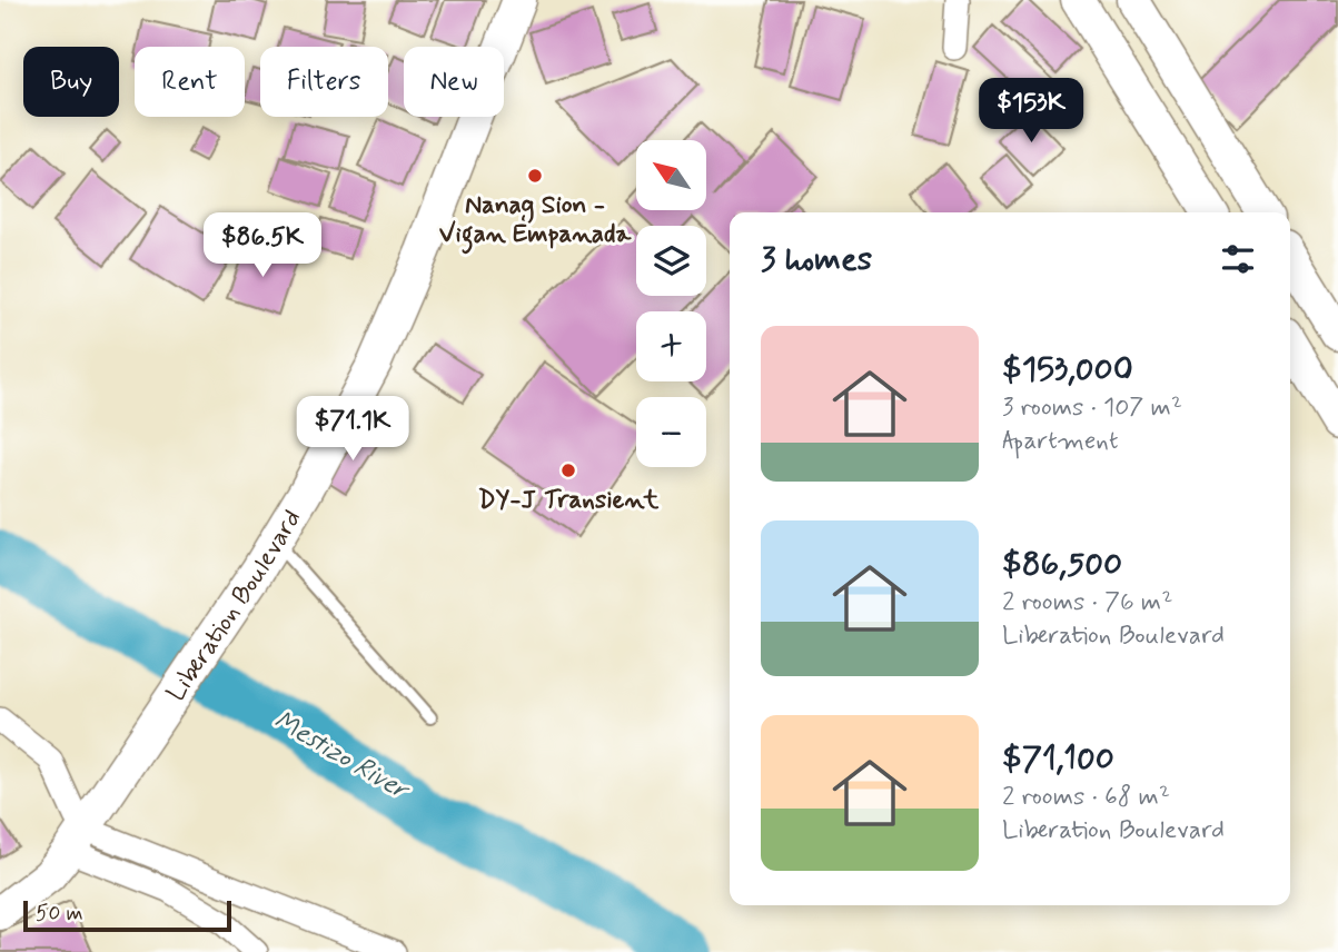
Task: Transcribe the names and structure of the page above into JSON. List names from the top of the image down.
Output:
{
  "streets": {
    "street": ["Liberation Boulevard"]
  },
  "water": ["Mestizo River"],
  "places": ["Nanag Sion - Vigan Empanada", "DY-J Transient"],
  "scale_bar": "50 m",
  "north": "top left",
  "page": {
    "chip": [
      "Buy",
      "Rent",
      "Filters",
      "New"
    ],
    "price": ["$153K", "$86.5K", "$71.1K"],
    "map_buttons": ["+", "−"],
    "heading": "3 homes",
    "list": [
      {
        "name": "$153,000",
        "note": "3 rooms · 107 m² · Apartment"
      },
      {
        "name": "$86,500",
        "note": "2 rooms · 76 m² · Liberation Boulevard"
      },
      {
        "name": "$71,100",
        "note": "2 rooms · 68 m² · Liberation Boulevard"
      }
    ],
    "scale": "50 m"
  }
}
